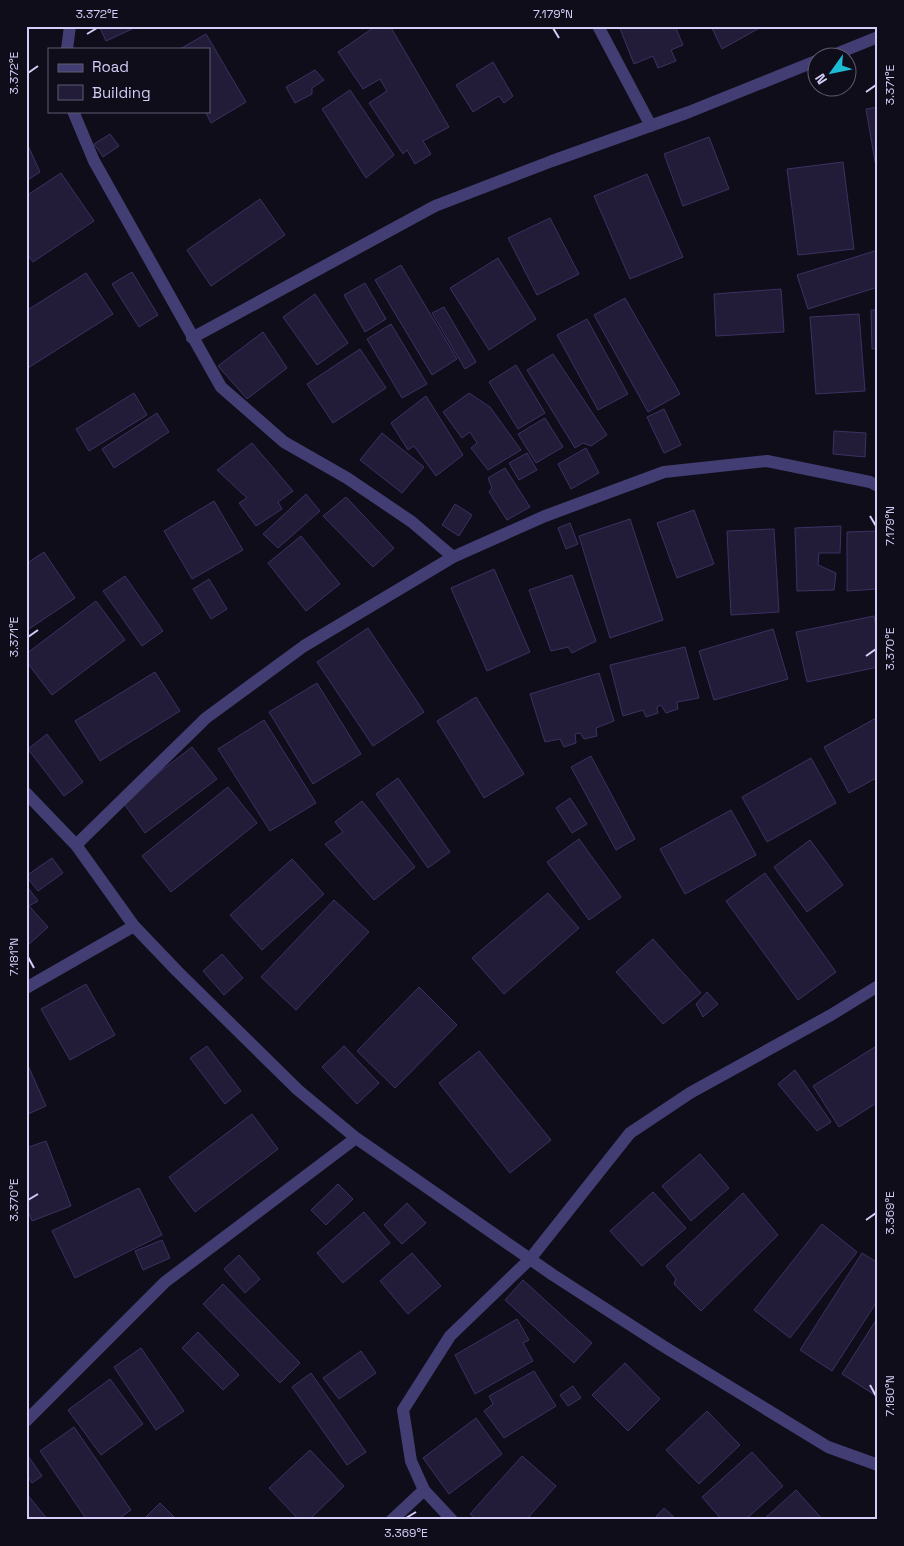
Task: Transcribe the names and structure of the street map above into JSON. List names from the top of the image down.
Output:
{
  "legend": ["Road", "Building"],
  "north": "bottom left",
  "coordinates": [
    "3.372°E",
    "7.179°N",
    "3.371°E",
    "3.370°E",
    "7.181°N",
    "3.369°E",
    "7.180°N"
  ]
}
